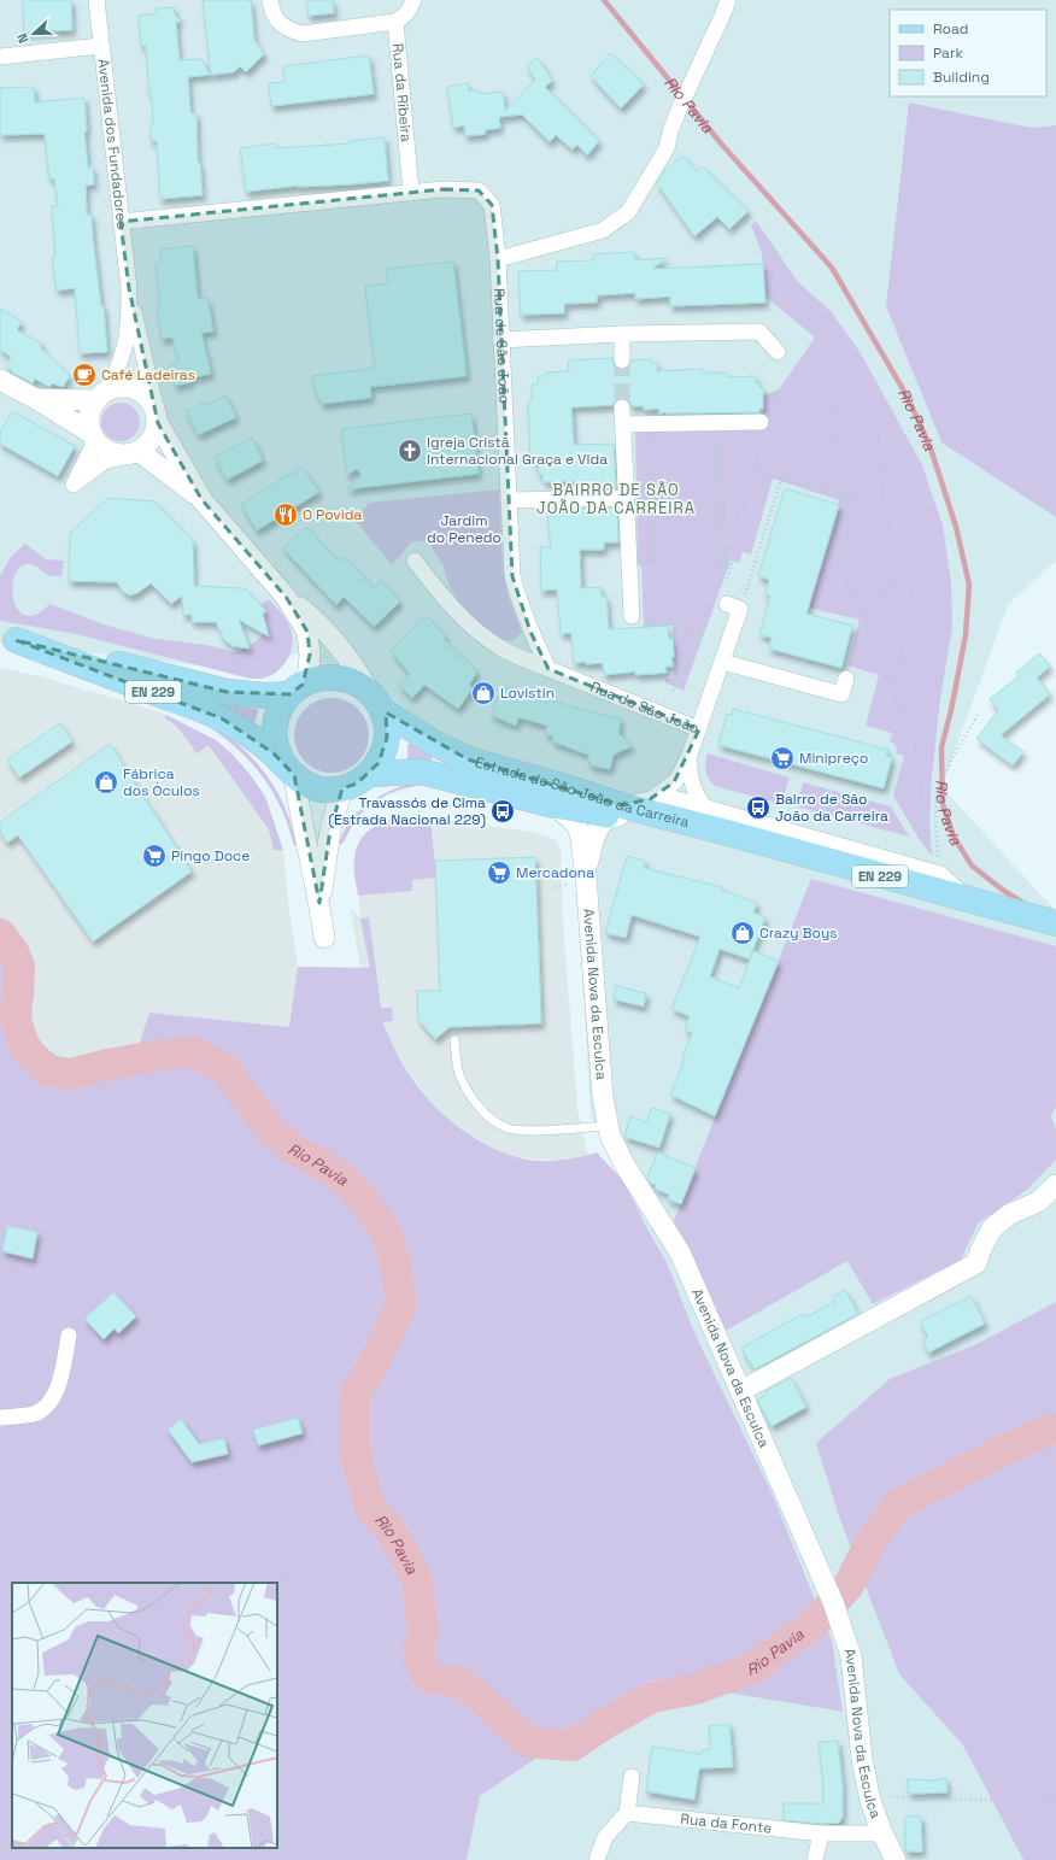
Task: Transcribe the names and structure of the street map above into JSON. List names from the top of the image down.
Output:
{
  "streets": {
    "main road": ["EN 229", "Estrada de São João da Carreira"],
    "street": [
      "Rua da Ribeira",
      "Avenida dos Fundadores",
      "Rua de São João",
      "Avenida Nova da Esculca",
      "Rua da Fonte"
    ]
  },
  "crossings": [
    ["Rua da Ribeira", "Rua de São João"],
    ["Avenida dos Fundadores", "Rua de São João"],
    ["Rua de São João", "Estrada de São João da Carreira"],
    ["Rua de São João", "Avenida Nova da Esculca"],
    ["EN 229", "Estrada de São João da Carreira"],
    ["Estrada de São João da Carreira", "Avenida Nova da Esculca"],
    ["Avenida Nova da Esculca", "Rua da Fonte"]
  ],
  "districts": ["BAIRRO DE SÃO JOÃO DA CARREIRA"],
  "water": ["Rio Pavia"],
  "parks": ["Jardim do Penedo"],
  "places": {
    "cafe": ["Café Ladeiras"],
    "church": ["Igreja Cristã Internacional Graça e Vida"],
    "restaurant": ["O Povida"],
    "shop": ["Lovistin", "Fábrica dos Óculos", "Crazy Boys"],
    "supermarket": ["Minipreço", "Pingo Doce", "Mercadona"],
    "bus stop": ["Bairro de São João da Carreira", "Travassós de Cima (Estrada Nacional 229)"]
  },
  "legend": ["Road", "Park", "Building"],
  "north": "left"
}
